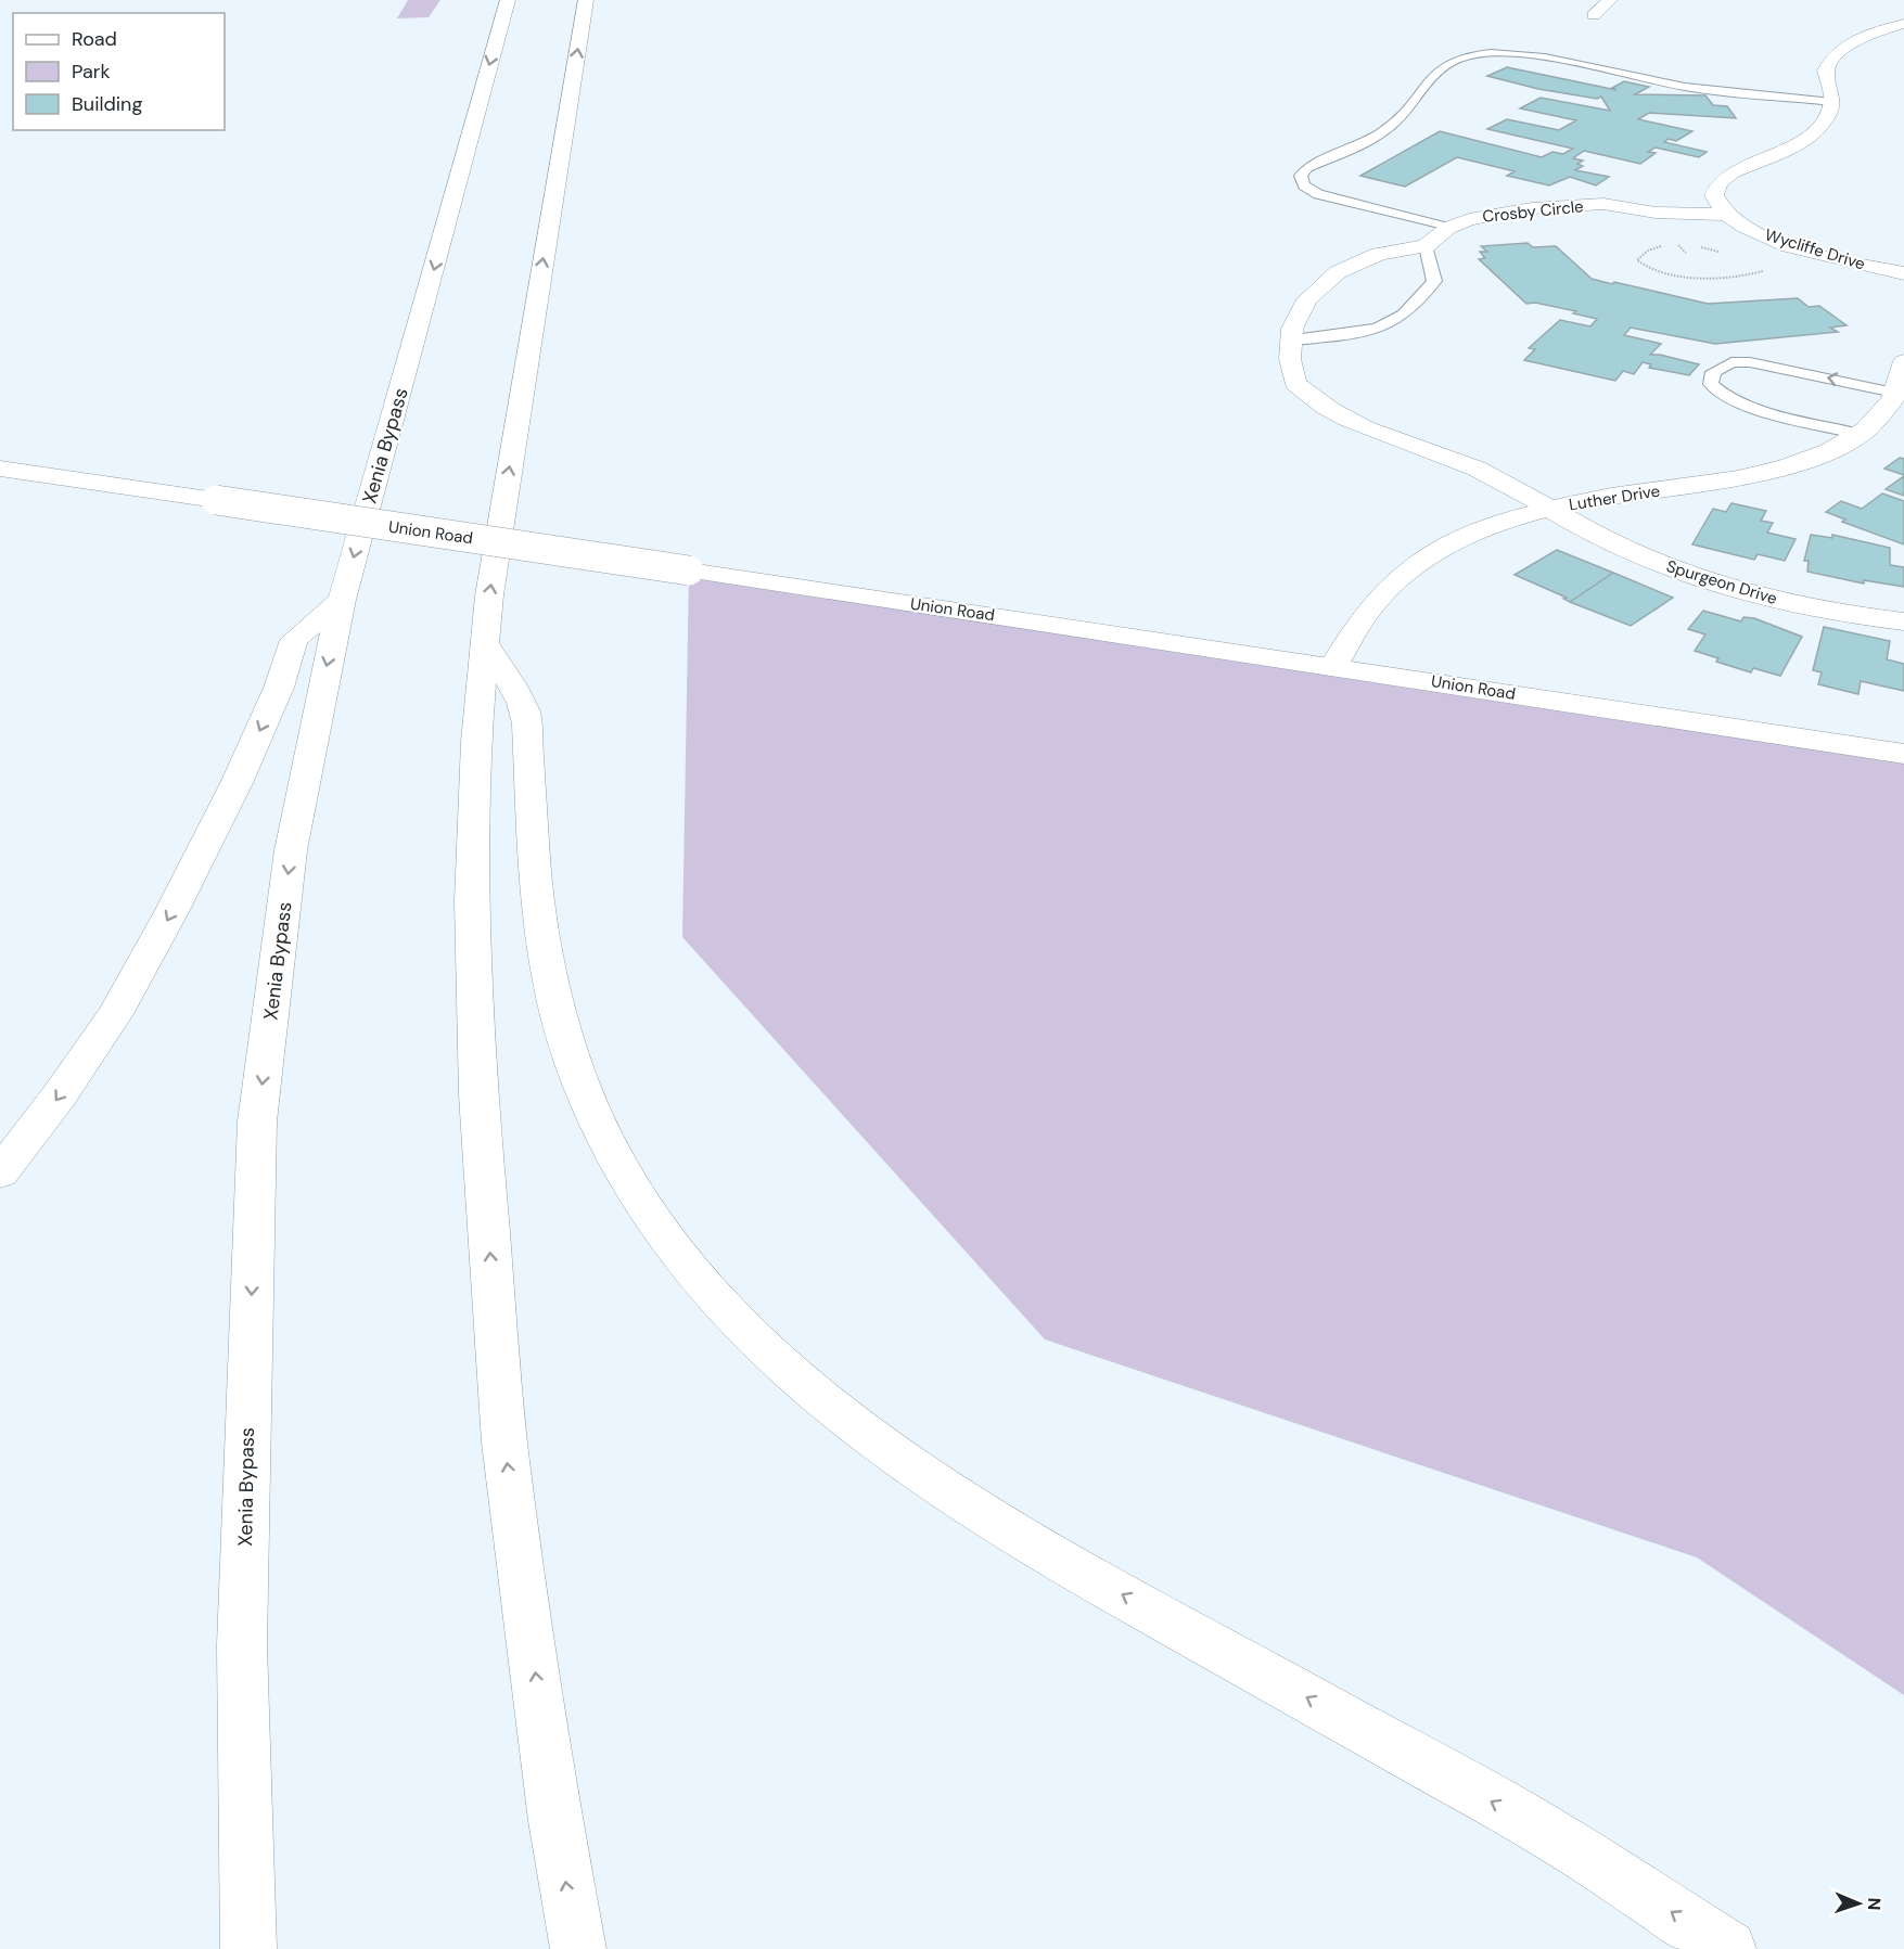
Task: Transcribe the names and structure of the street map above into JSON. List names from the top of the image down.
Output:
{
  "streets": {
    "main road": [
      "Crosby Circle",
      "Wycliffe Drive",
      "Xenia Bypass",
      "Luther Drive",
      "Union Road",
      "Spurgeon Drive"
    ]
  },
  "crossings": [
    ["Crosby Circle", "Wycliffe Drive"],
    ["Crosby Circle", "Luther Drive"],
    ["Crosby Circle", "Spurgeon Drive"],
    ["Luther Drive", "Union Road"],
    ["Luther Drive", "Spurgeon Drive"]
  ],
  "legend": ["Road", "Park", "Building"],
  "north": "right"
}
